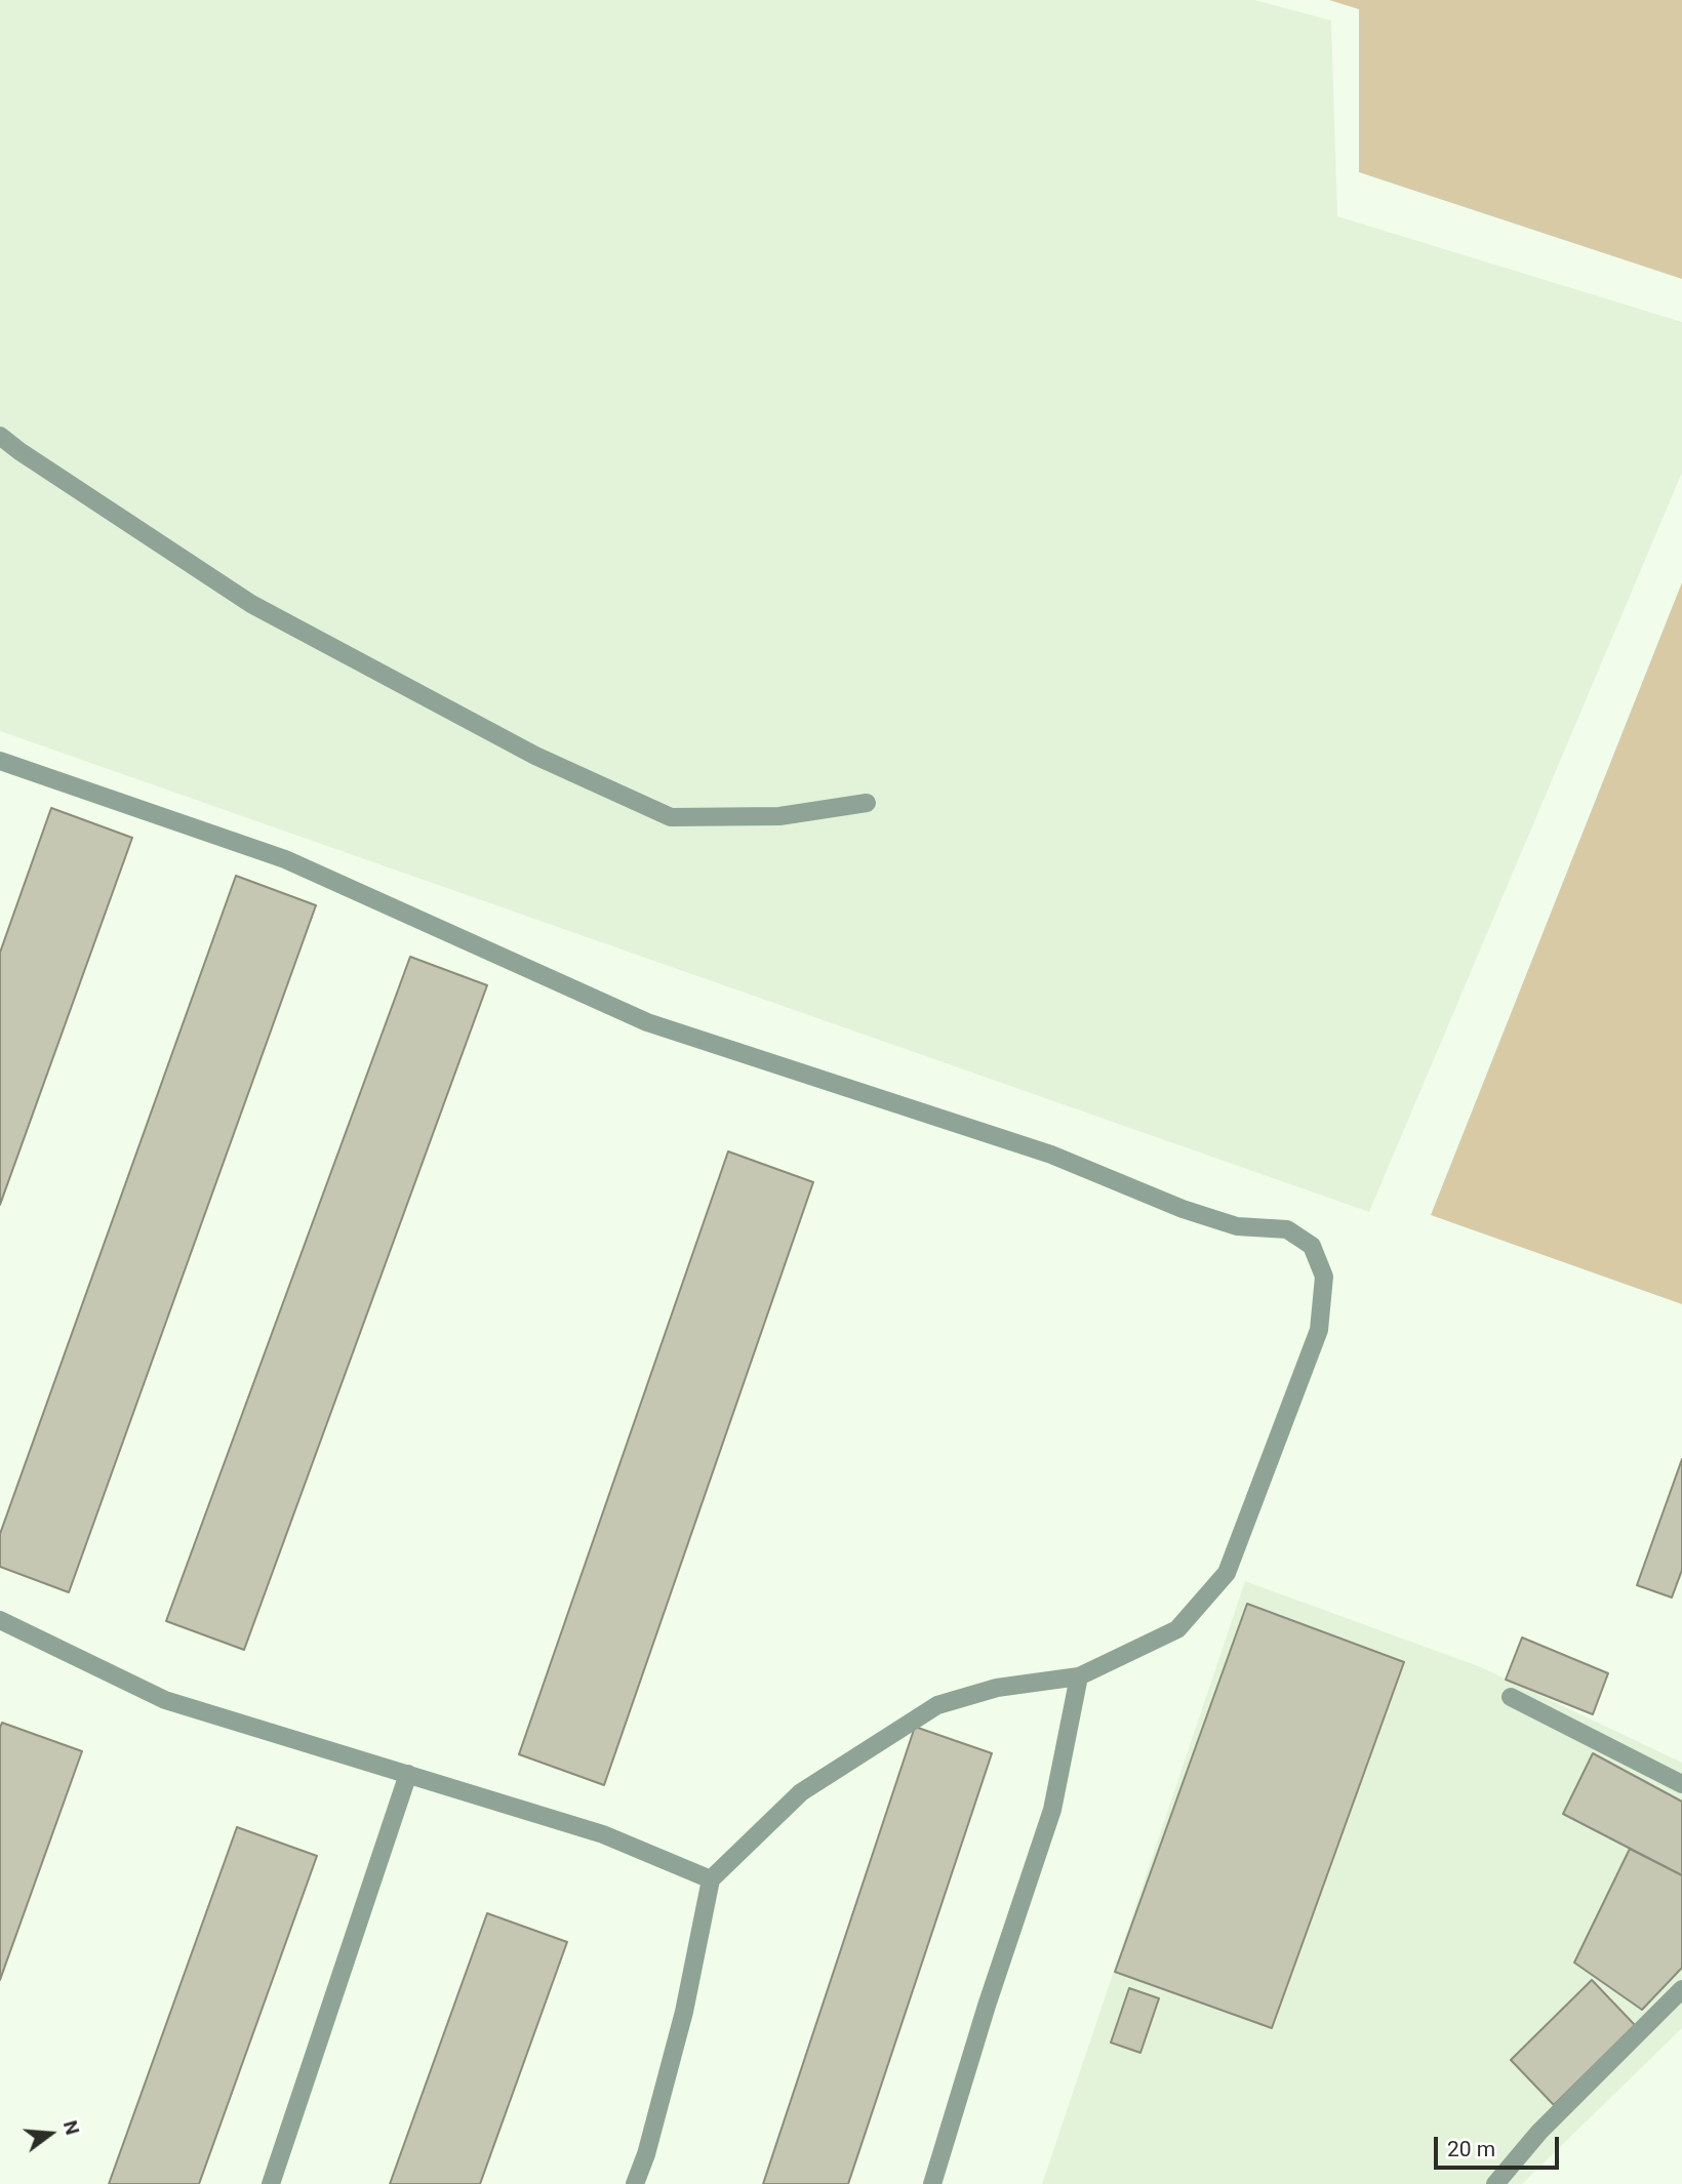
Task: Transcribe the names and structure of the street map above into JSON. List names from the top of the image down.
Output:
{
  "scale_bar": "20 m",
  "north": "right"
}
